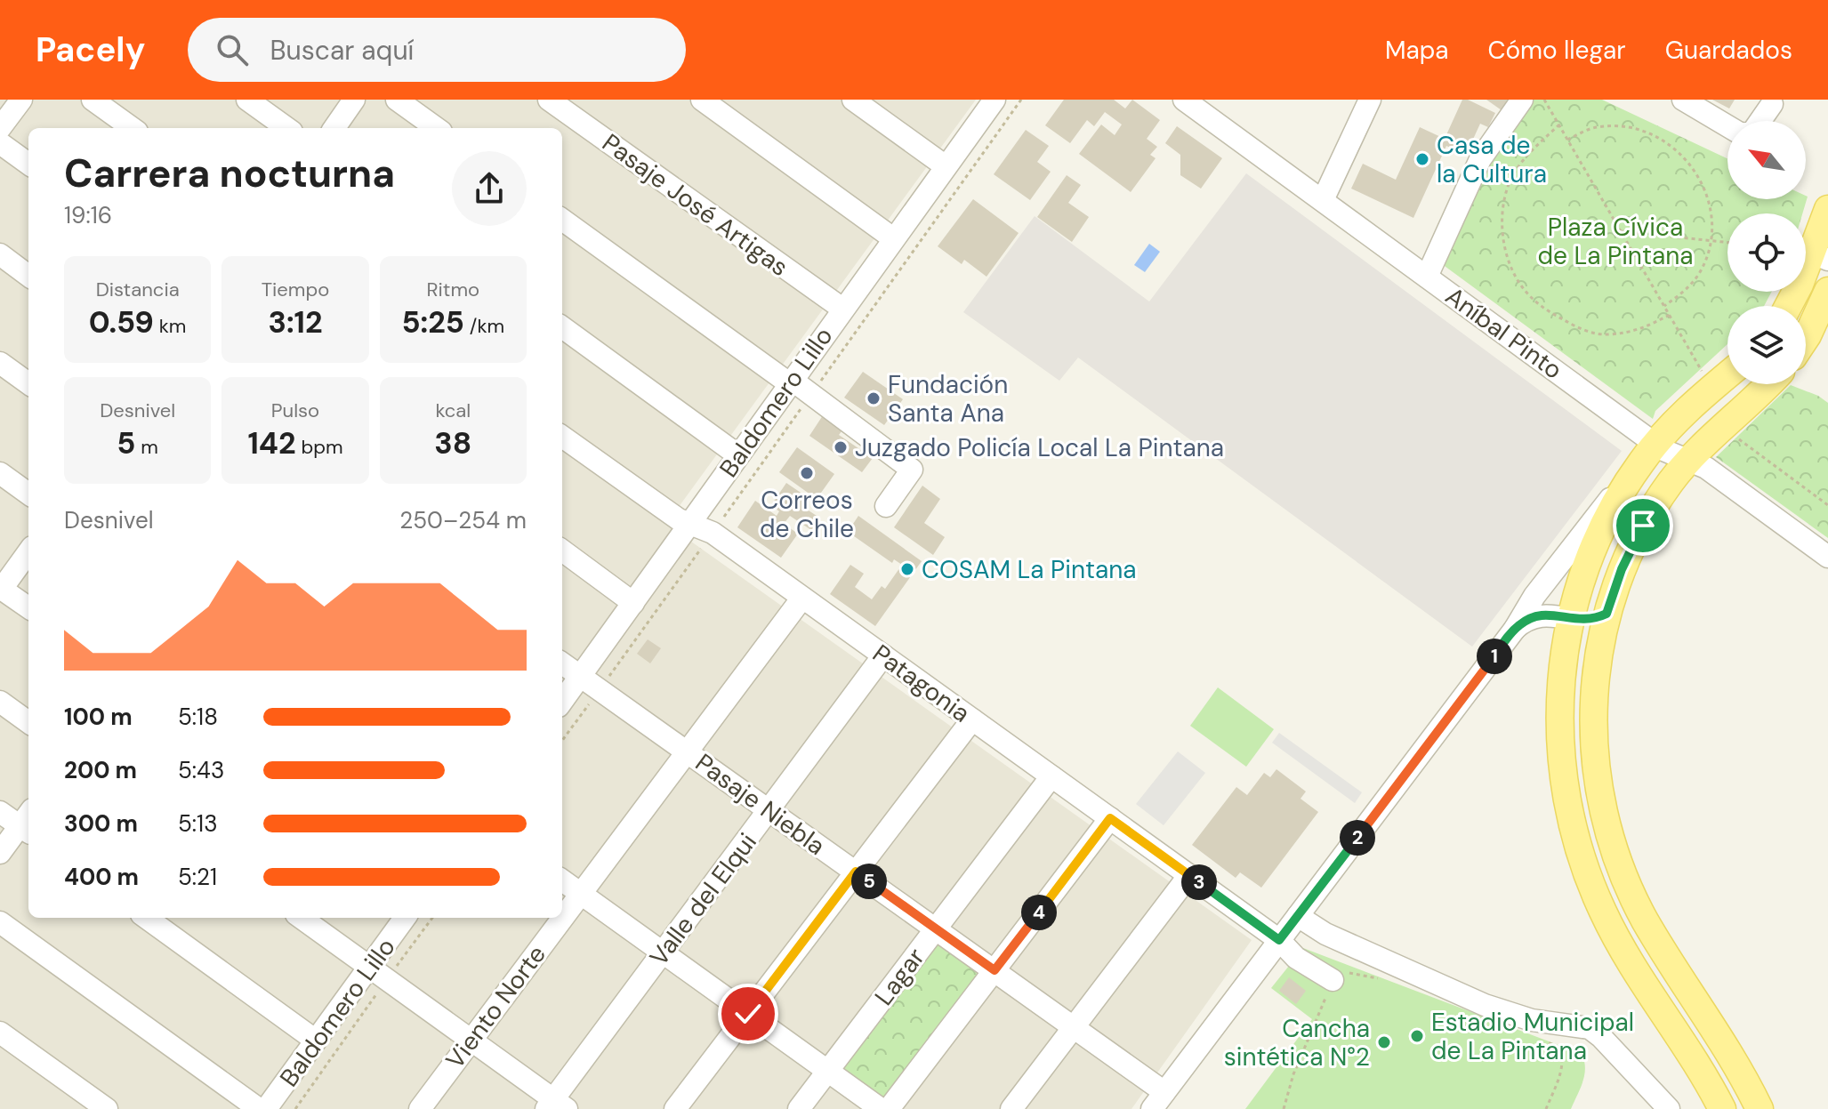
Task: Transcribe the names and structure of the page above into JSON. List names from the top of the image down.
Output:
{
  "streets": {
    "street": [
      "Pasaje José Artigas",
      "Aníbal Pinto",
      "Baldomero Lillo",
      "Patagonia",
      "Pasaje Niebla",
      "Valle del Elqui",
      "Lagar",
      "Viento Norte"
    ]
  },
  "crossings": [
    ["Pasaje José Artigas", "Baldomero Lillo"],
    ["Baldomero Lillo", "Patagonia"],
    ["Baldomero Lillo", "Pasaje Niebla"],
    ["Patagonia", "Valle del Elqui"],
    ["Patagonia", "Lagar"],
    ["Patagonia", "Viento Norte"],
    ["Pasaje Niebla", "Valle del Elqui"],
    ["Pasaje Niebla", "Lagar"],
    ["Pasaje Niebla", "Viento Norte"]
  ],
  "parks": ["Plaza Cívica de La Pintana"],
  "places": [
    "Casa de la Cultura",
    "Fundación Santa Ana",
    "Juzgado Policía Local La Pintana",
    "Correos de Chile",
    "COSAM La Pintana",
    "Estadio Municipal de La Pintana",
    "Cancha sintética N°2"
  ],
  "north": "top left",
  "page": {
    "header": "Pacely",
    "search": "Buscar aquí",
    "nav": ["Mapa", "Cómo llegar", "Guardados"],
    "heading": ["Carrera nocturna", "19:16"],
    "stats": [
      ["Distancia", "0.59 km"],
      ["Tiempo", "3:12"],
      ["Ritmo", "5:25 /km"],
      ["Desnivel", "5 m"],
      ["Pulso", "142 bpm"],
      ["kcal", "38"]
    ],
    "chart": ["Desnivel", "250–254 m"],
    "pins": [
      "1",
      "2",
      "5",
      "3",
      "4"
    ],
    "list": [
      {
        "name": "100 m",
        "note": "5:18"
      },
      {
        "name": "200 m",
        "note": "5:43"
      },
      {
        "name": "300 m",
        "note": "5:13"
      },
      {
        "name": "400 m",
        "note": "5:21"
      }
    ]
  }
}
